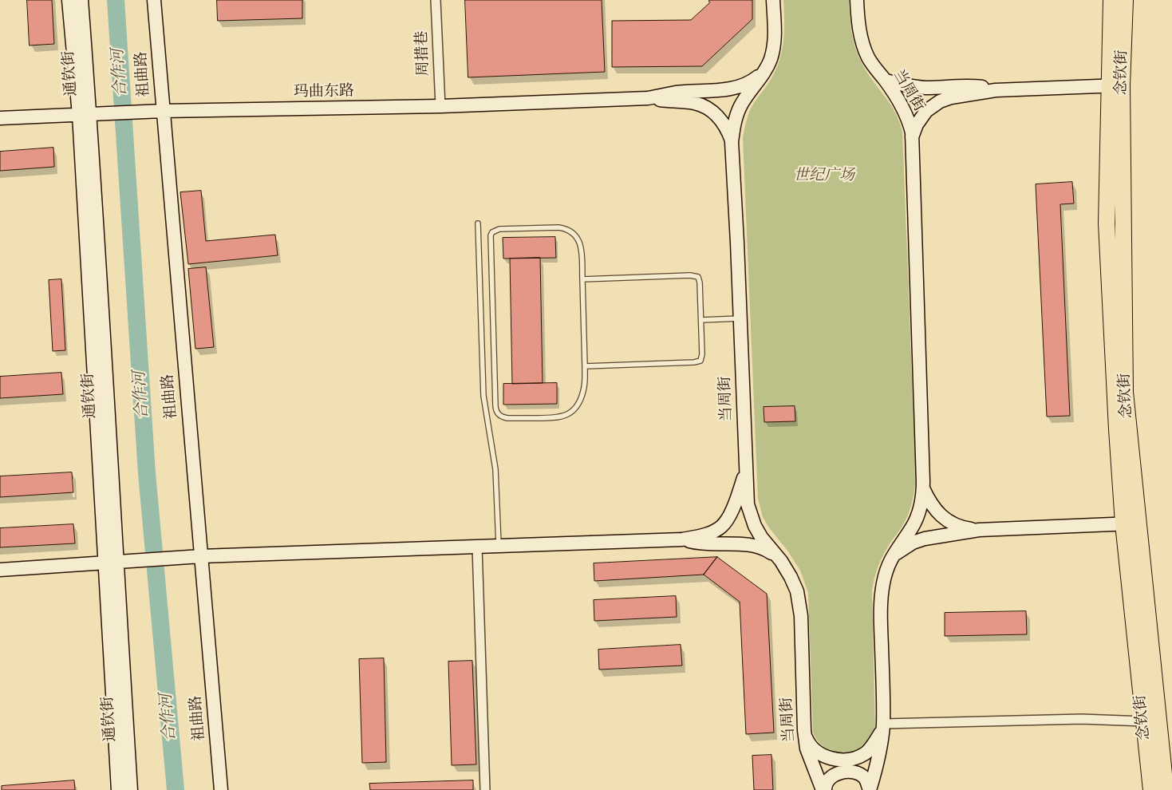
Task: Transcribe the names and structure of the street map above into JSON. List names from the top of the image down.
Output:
{
  "streets": {
    "highway": ["念钦街"],
    "street": [
      "周措巷",
      "通钦街",
      "祖曲路",
      "当周街",
      "玛曲东路"
    ]
  },
  "crossings": [
    ["周措巷", "玛曲东路"],
    ["通钦街", "玛曲东路"],
    ["祖曲路", "玛曲东路"]
  ],
  "water": ["合作河"],
  "parks": ["世纪广场"]
}
